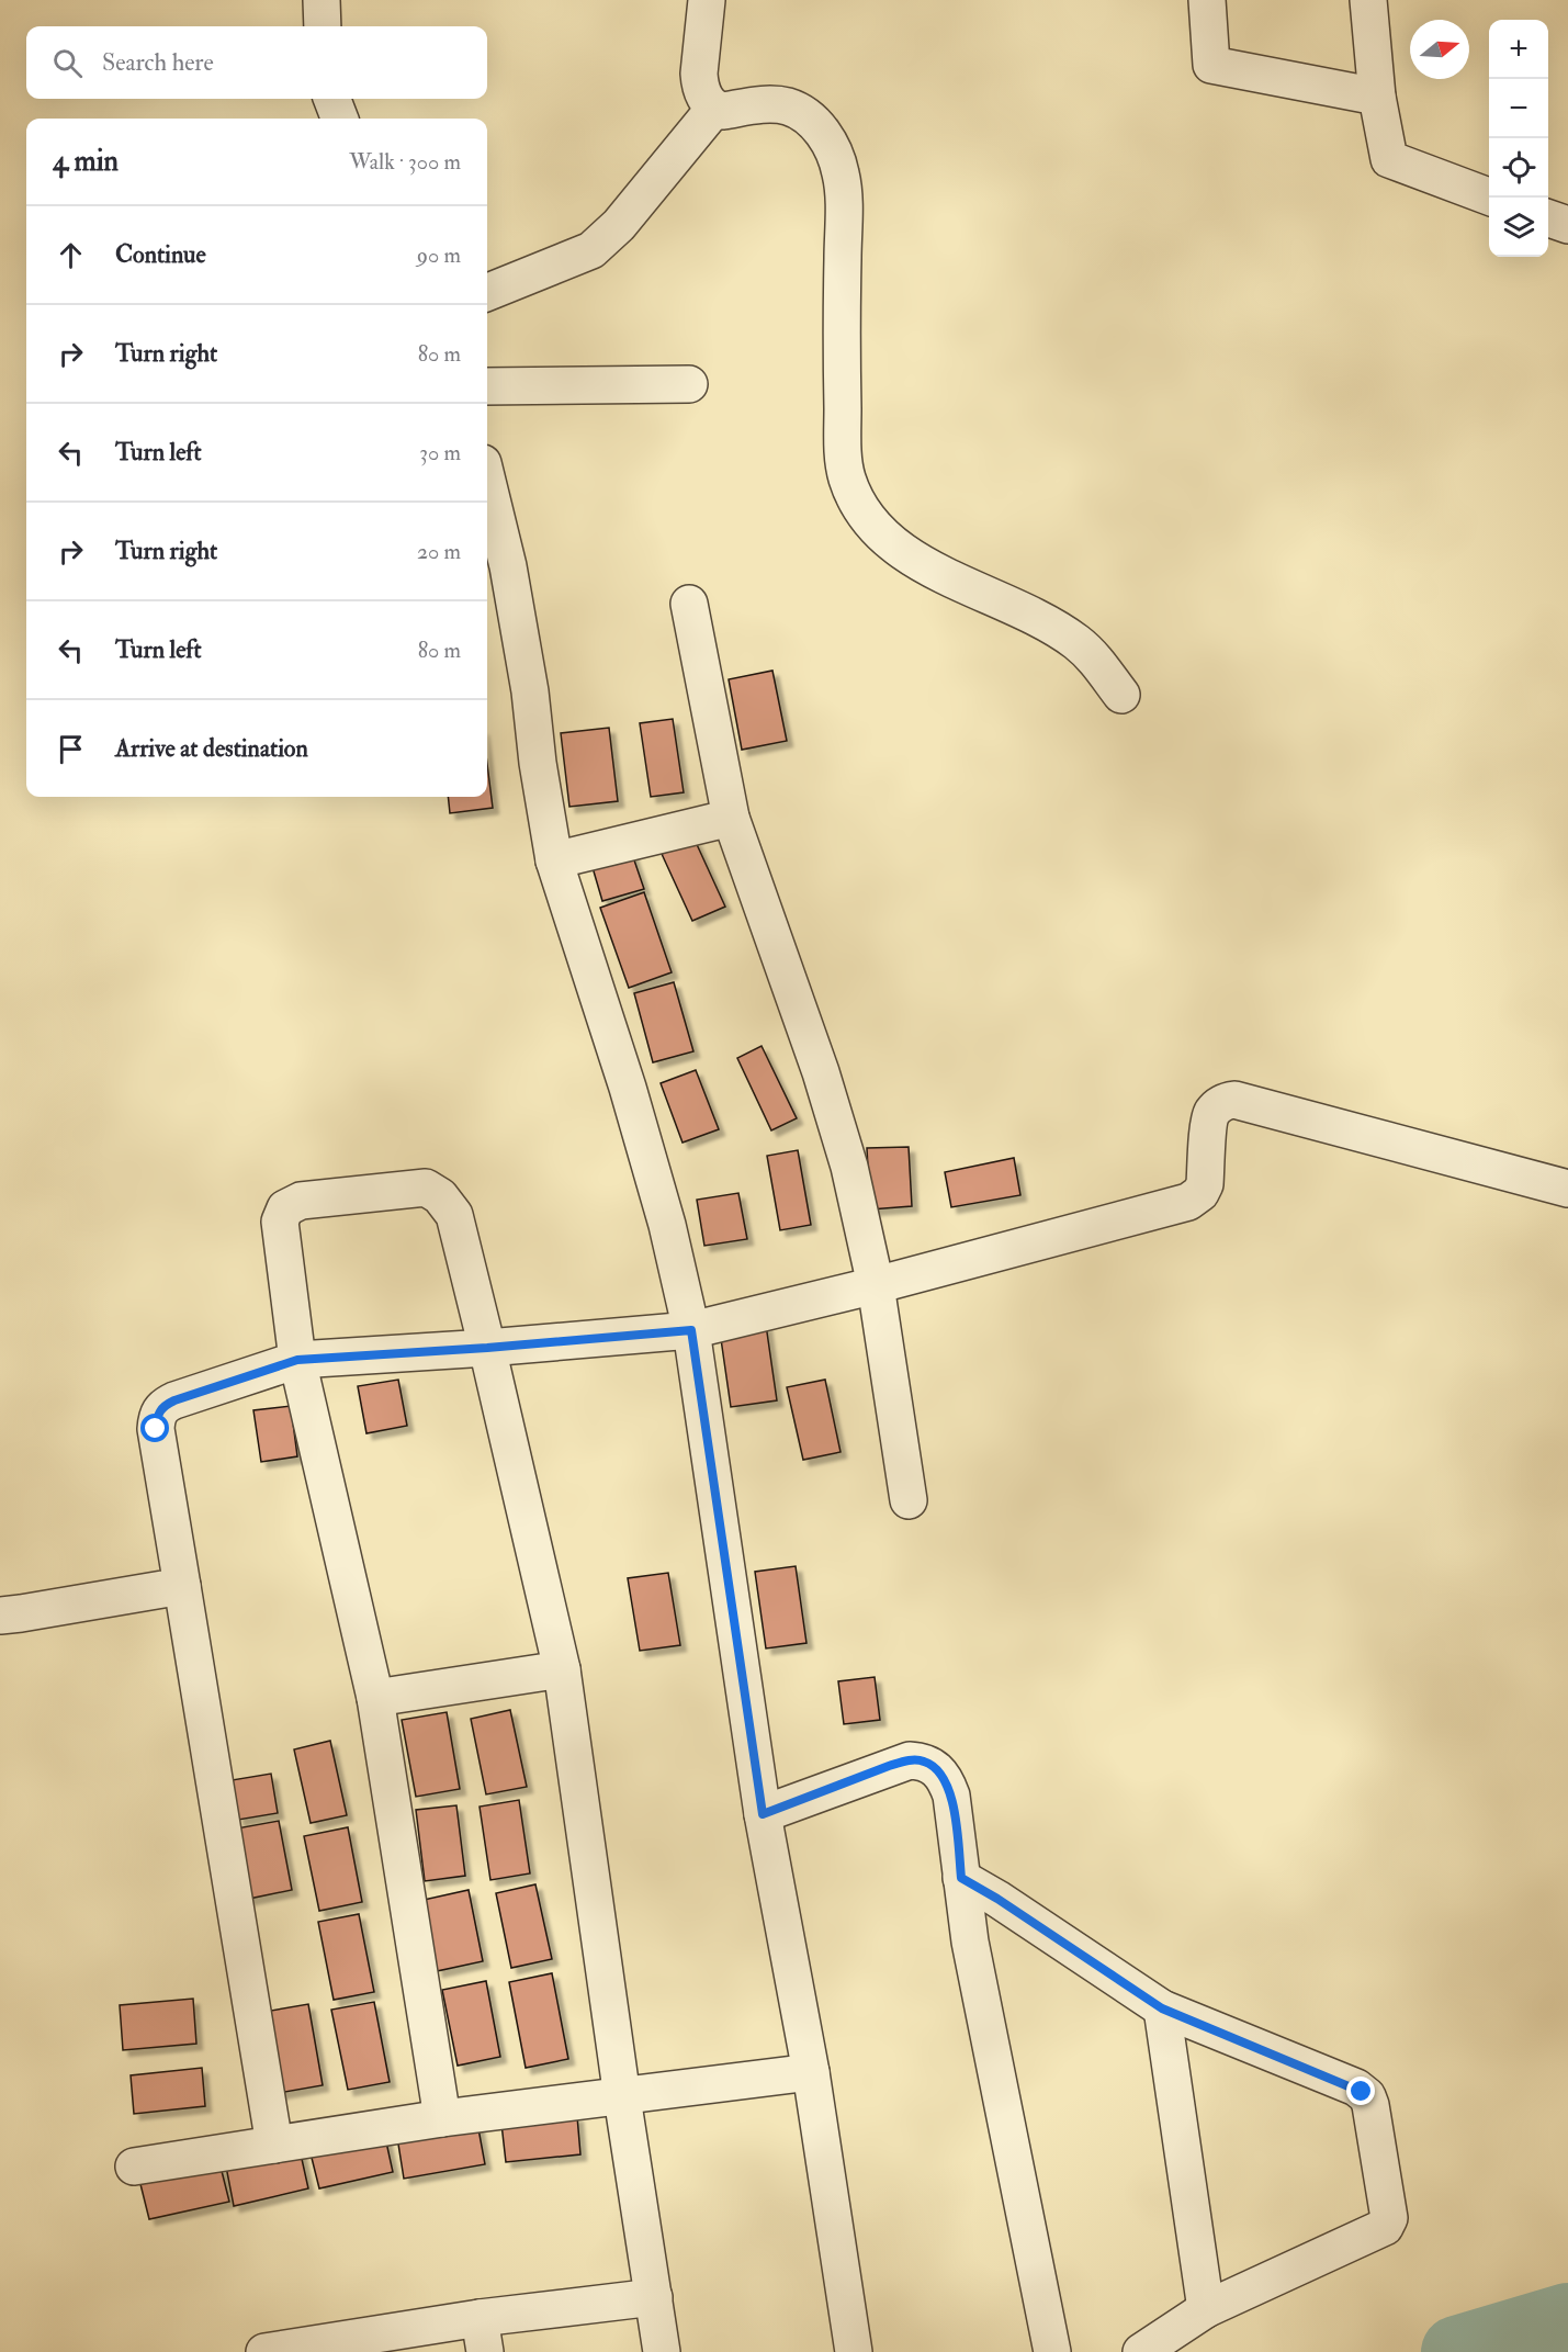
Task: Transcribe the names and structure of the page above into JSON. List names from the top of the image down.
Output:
{
  "north": "right",
  "page": {
    "map_buttons": ["+", "−"],
    "search": "Search here",
    "heading": ["4 min", "Walk · 300 m"],
    "list": [
      ["Continue", "90 m"],
      ["Turn right", "80 m"],
      ["Turn left", "30 m"],
      ["Turn right", "20 m"],
      ["Turn left", "80 m"],
      "Arrive at destination"
    ]
  }
}
